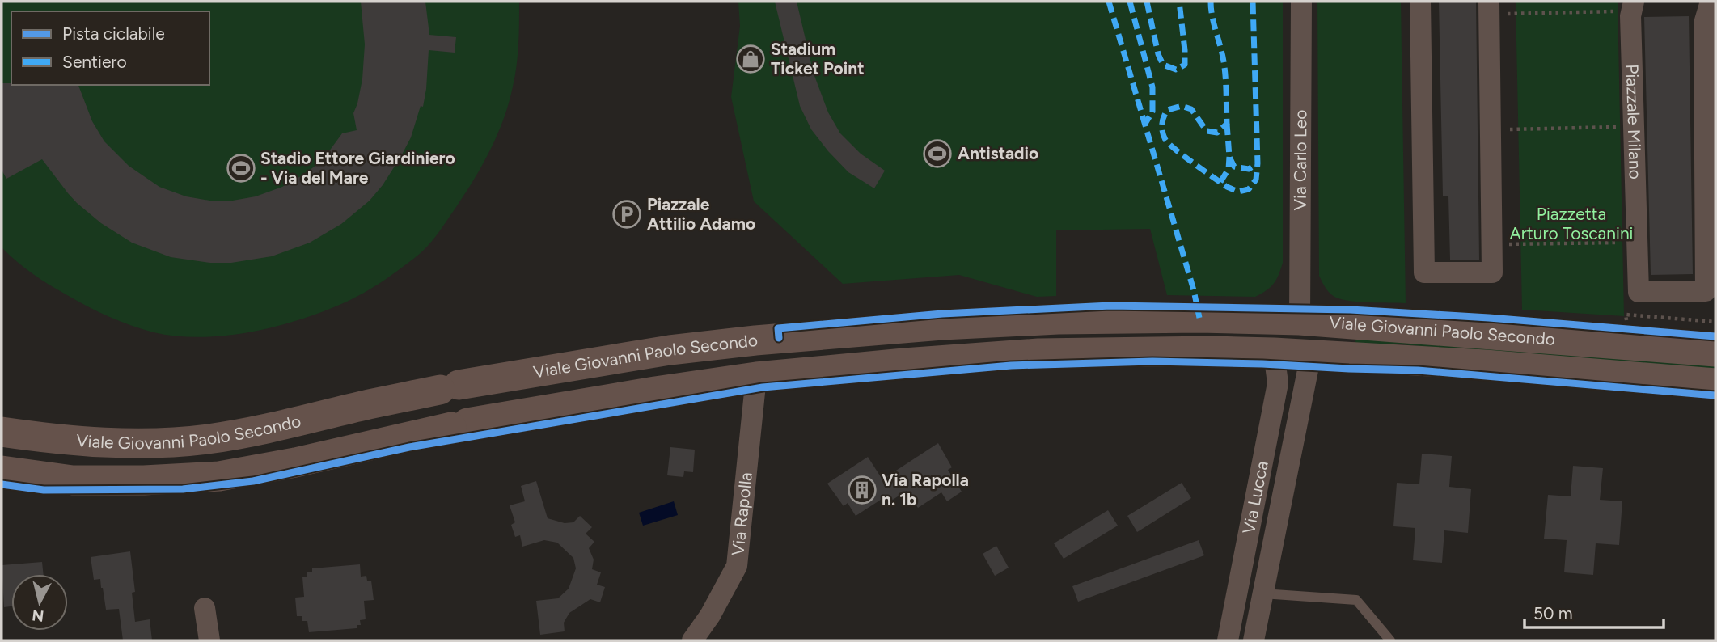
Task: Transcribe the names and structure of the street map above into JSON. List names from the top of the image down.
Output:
{
  "streets": {
    "main road": ["Viale Giovanni Paolo Secondo"],
    "street": [
      "Piazzale Milano",
      "Via Carlo Leo",
      "Via Lucca",
      "Via Rapolla"
    ]
  },
  "crossings": [
    ["Via Carlo Leo", "Viale Giovanni Paolo Secondo"],
    ["Viale Giovanni Paolo Secondo", "Via Lucca"],
    ["Viale Giovanni Paolo Secondo", "Via Rapolla"]
  ],
  "parks": ["Piazzetta Arturo Toscanini"],
  "places": {
    "shop": ["Stadium Ticket Point"],
    "sports": ["Antistadio", "Stadio Ettore Giardiniero - Via del Mare"],
    "parking": ["Piazzale Attilio Adamo"],
    "building": ["Via Rapolla n. 1b"]
  },
  "legend": ["Pista ciclabile", "Sentiero"],
  "scale_bar": "50 m",
  "north": "bottom"
}
